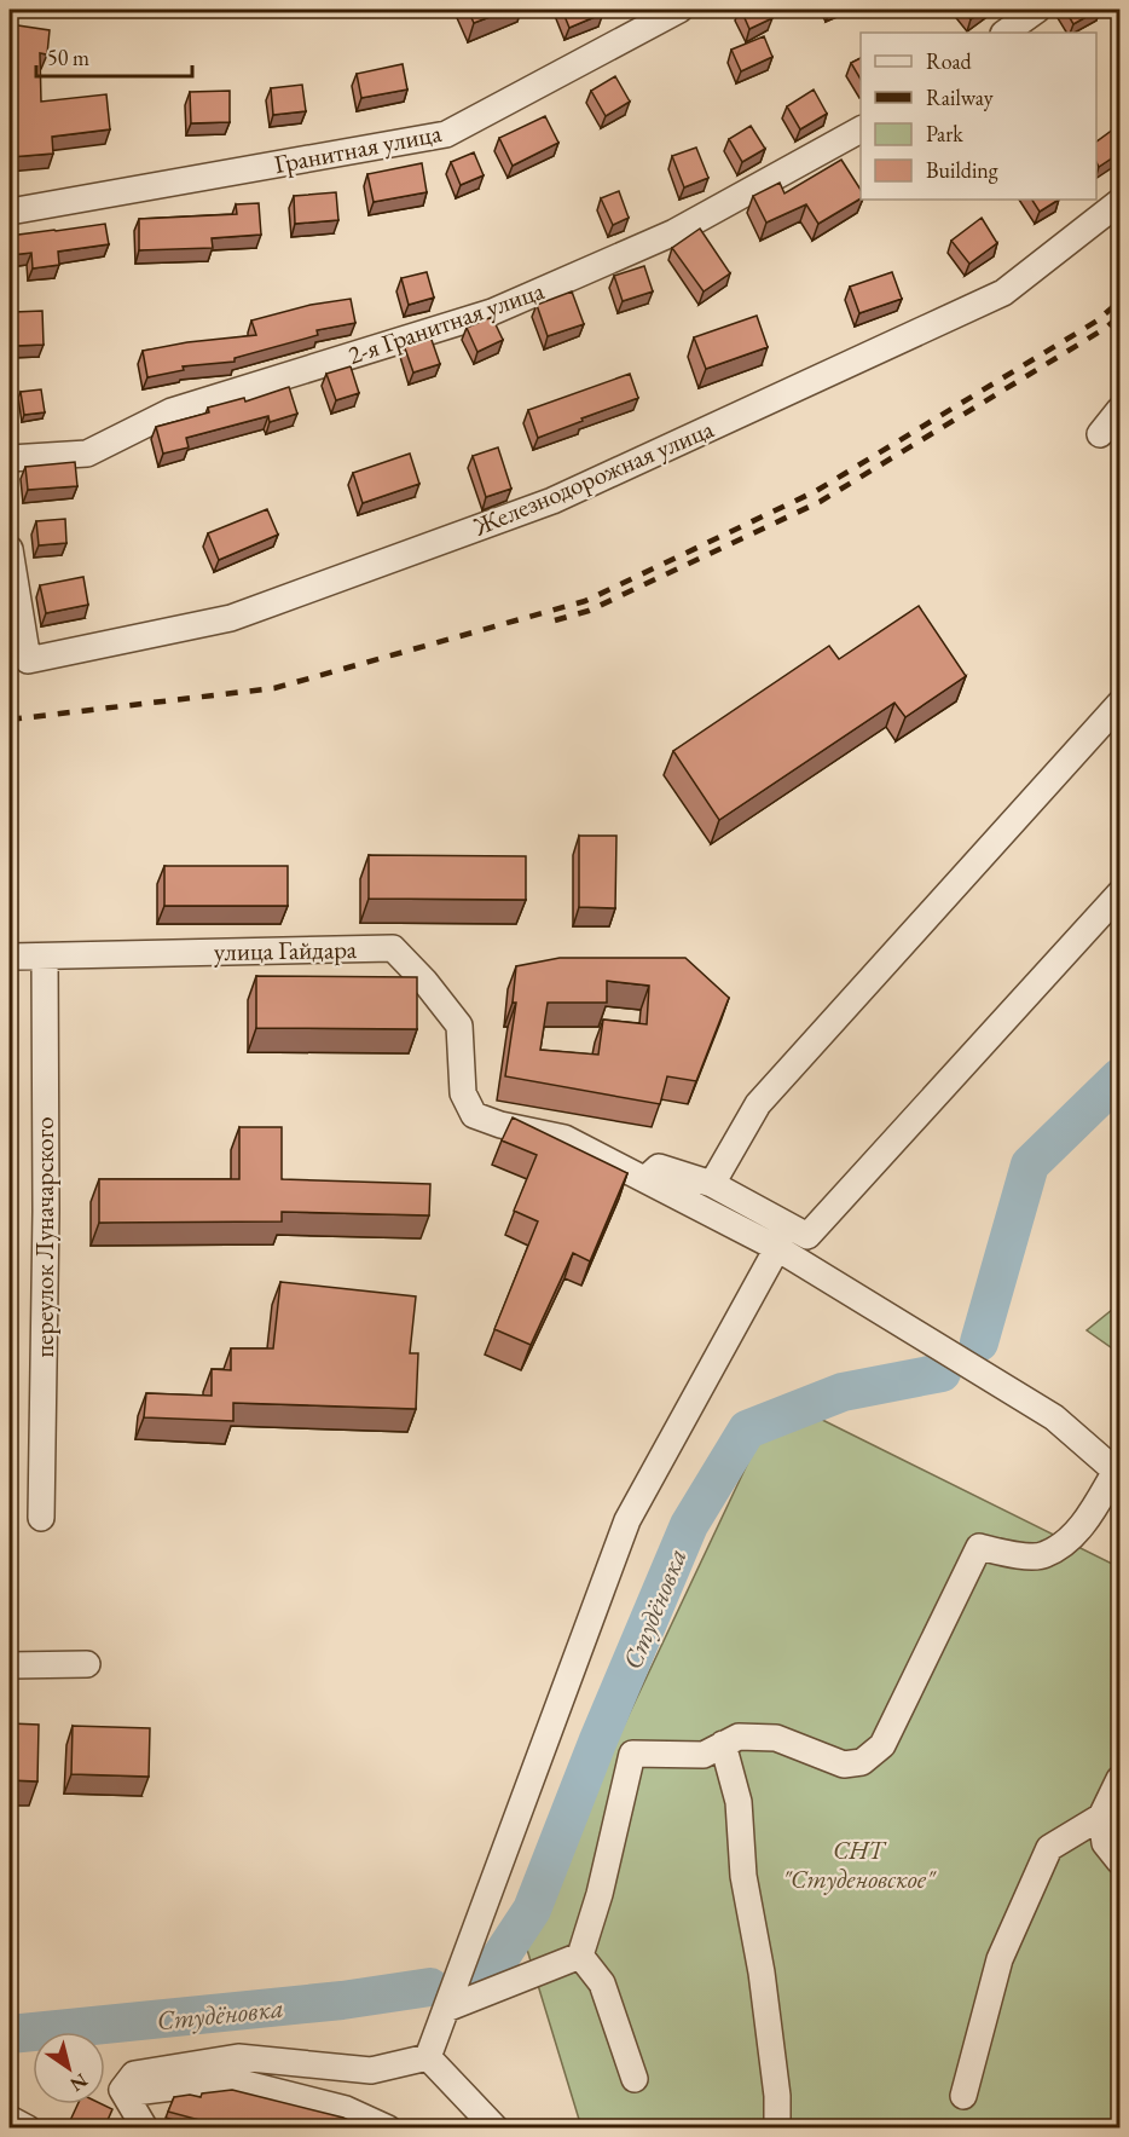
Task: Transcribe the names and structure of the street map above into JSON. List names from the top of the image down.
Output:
{
  "streets": {
    "street": [
      "Гранитная улица",
      "2-я Гранитная улица",
      "Железнодорожная улица",
      "улица Гайдара",
      "переулок Луначарского"
    ]
  },
  "crossings": [
    ["улица Гайдара", "переулок Луначарского"]
  ],
  "water": ["Студёновка"],
  "parks": ["СНТ \"Студеновское\""],
  "legend": [
    "Road",
    "Railway",
    "Park",
    "Building"
  ],
  "scale_bar": "50 m",
  "north": "bottom right"
}
